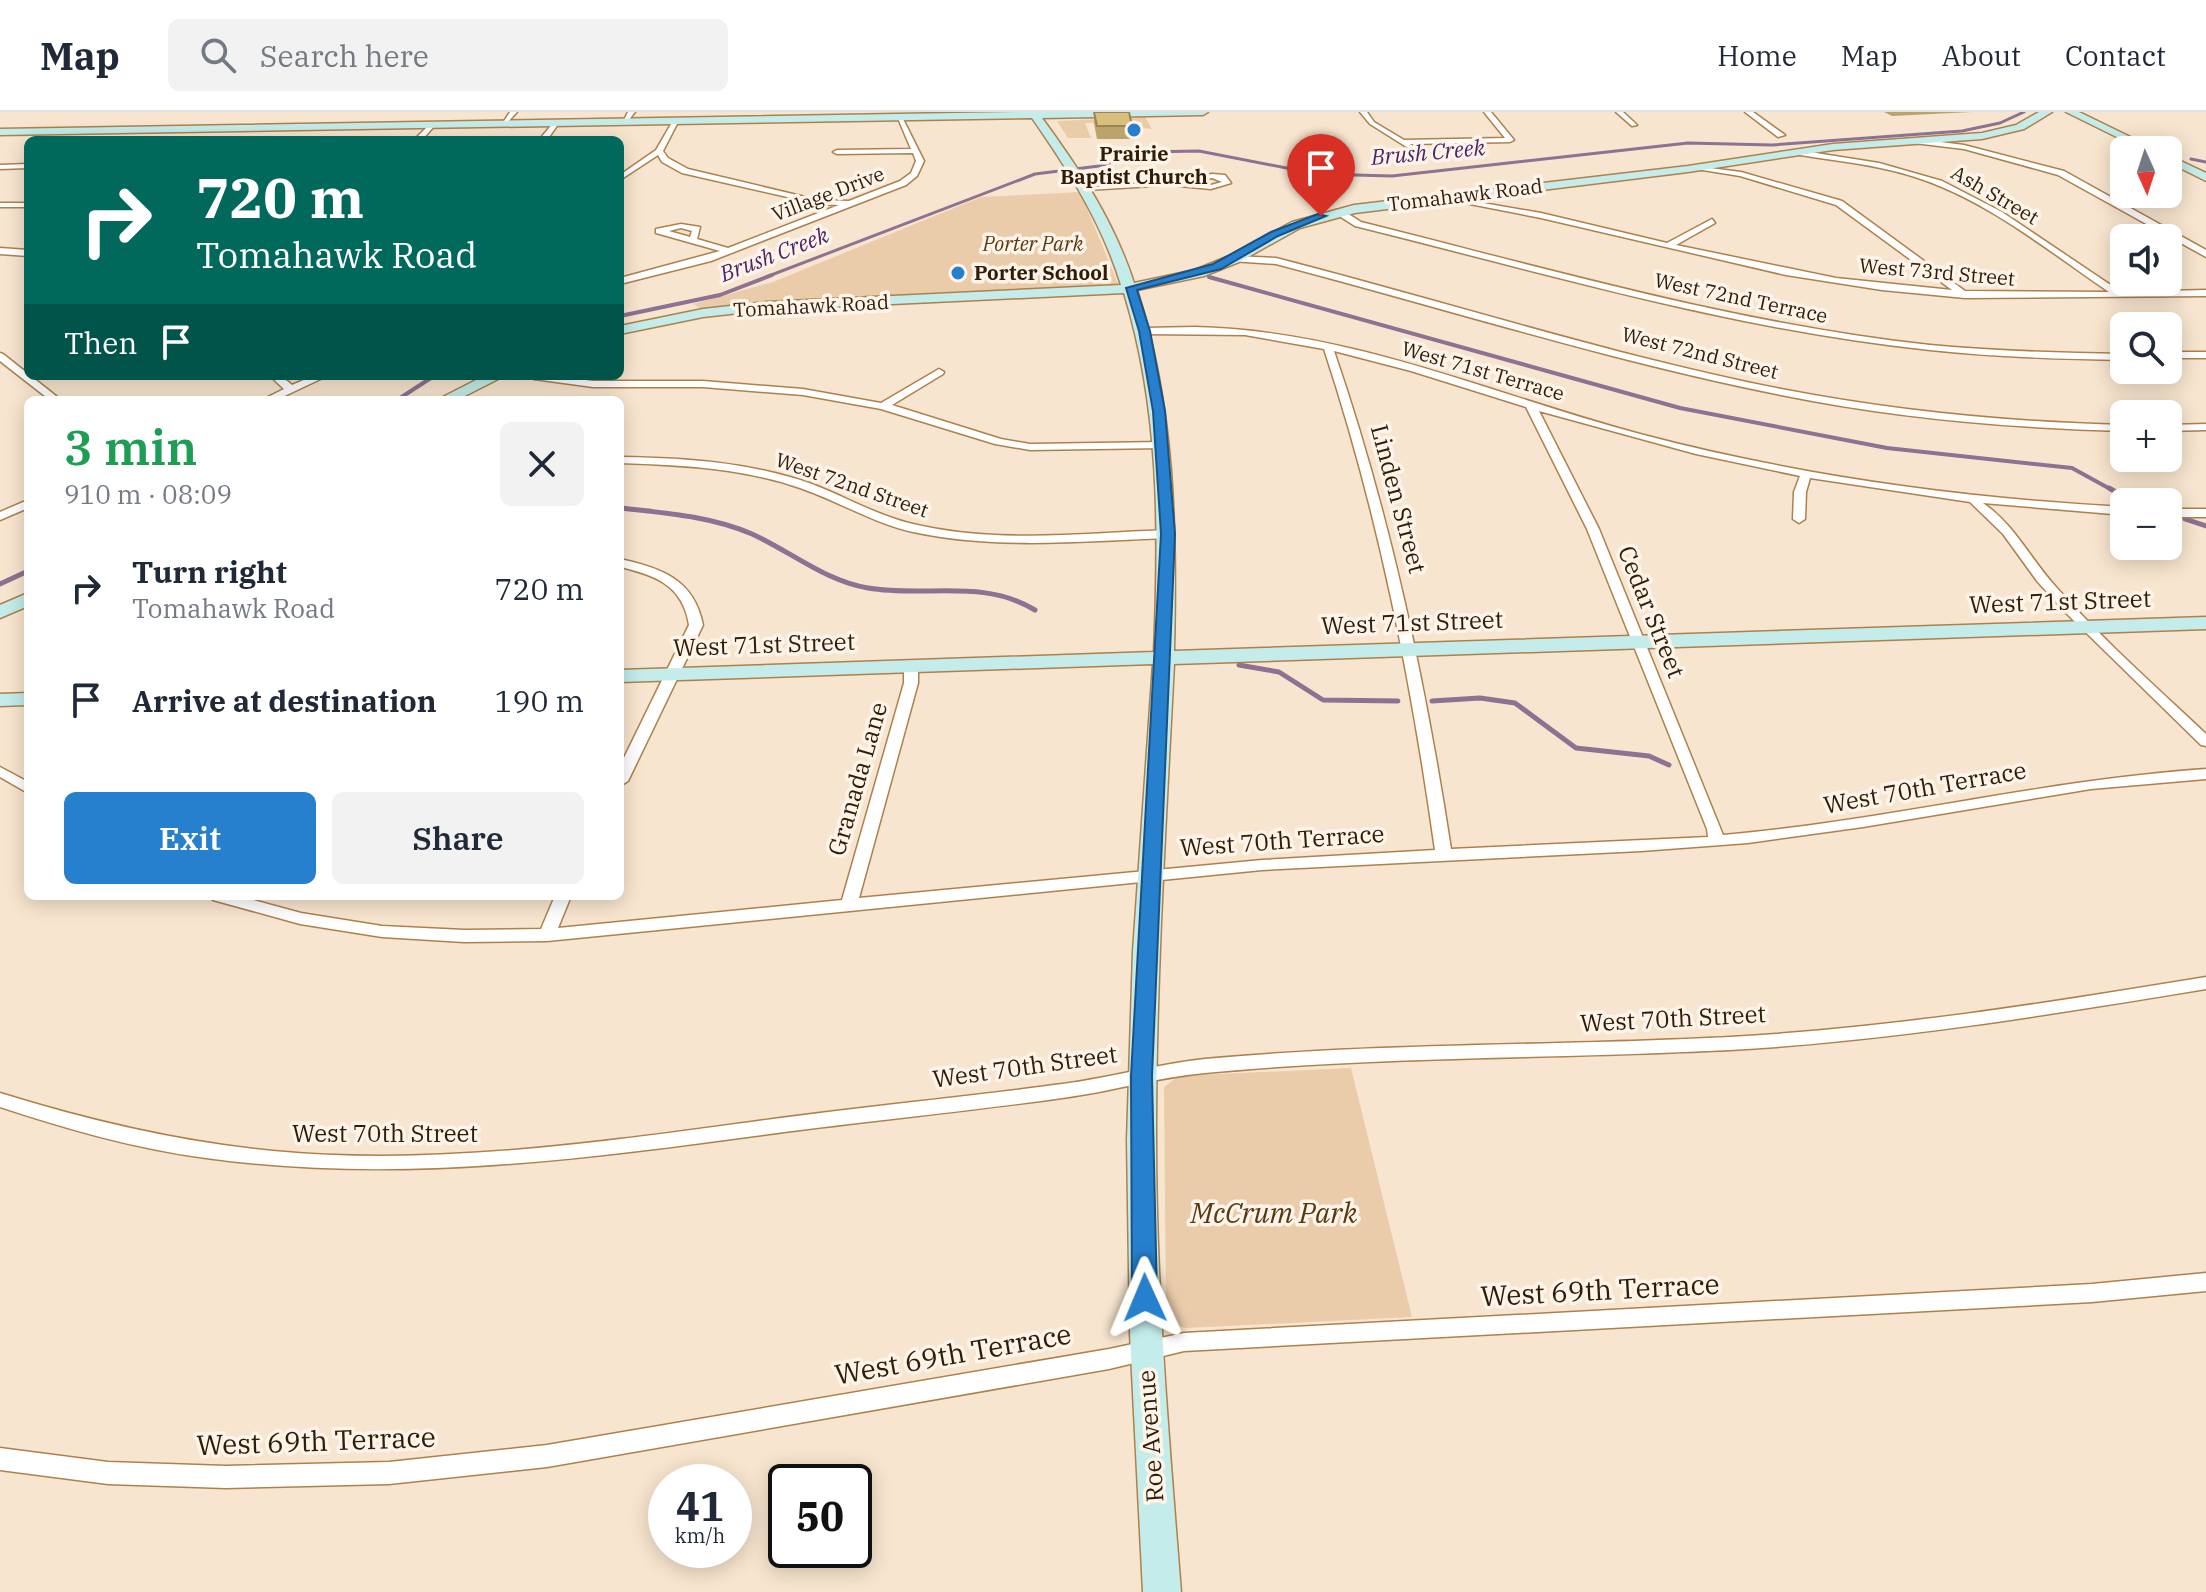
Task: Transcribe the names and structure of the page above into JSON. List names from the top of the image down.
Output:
{
  "streets": {
    "main road": ["Tomahawk Road", "West 71st Street", "Roe Avenue"],
    "street": [
      "Village Drive",
      "Ash Street",
      "West 73rd Street",
      "West 72nd Terrace",
      "West 72nd Street",
      "West 71st Terrace",
      "Linden Street",
      "Cedar Street",
      "Granada Lane",
      "West 70th Terrace",
      "West 70th Street",
      "West 69th Terrace"
    ]
  },
  "crossings": [
    ["Tomahawk Road", "Ash Street"],
    ["Tomahawk Road", "West 73rd Street"],
    ["Tomahawk Road", "West 72nd Terrace"],
    ["Tomahawk Road", "West 72nd Street"],
    ["Tomahawk Road", "Roe Avenue"],
    ["West 72nd Street", "Roe Avenue"],
    ["West 71st Terrace", "Linden Street"],
    ["West 71st Terrace", "Cedar Street"],
    ["West 71st Terrace", "Roe Avenue"],
    ["Linden Street", "West 71st Street"],
    ["Linden Street", "West 70th Terrace"],
    ["West 71st Street", "Cedar Street"],
    ["West 71st Street", "Granada Lane"],
    ["West 71st Street", "Roe Avenue"],
    ["Cedar Street", "West 70th Terrace"],
    ["Granada Lane", "West 70th Terrace"],
    ["West 70th Terrace", "Roe Avenue"],
    ["West 70th Street", "Roe Avenue"],
    ["West 69th Terrace", "Roe Avenue"]
  ],
  "water": ["Brush Creek"],
  "parks": ["Porter Park", "McCrum Park"],
  "places": ["Prairie Baptist Church", "Porter School"],
  "north": "bottom",
  "page": {
    "header": "Map",
    "search": "Search here",
    "nav": [
      "Home",
      "Map",
      "About",
      "Contact"
    ],
    "map_buttons": ["+", "−"],
    "turn": ["720 m", "Tomahawk Road"],
    "then": "Then",
    "heading": ["3 min", "910 m · 08:09"],
    "list": [
      {
        "name": "Turn right",
        "note": "Tomahawk Road",
        "value": "720 m"
      },
      {
        "name": "Arrive at destination",
        "value": "190 m"
      }
    ],
    "buttons": ["Exit", "Share"],
    "speed": "41 km/h",
    "limit": "50"
  }
}
